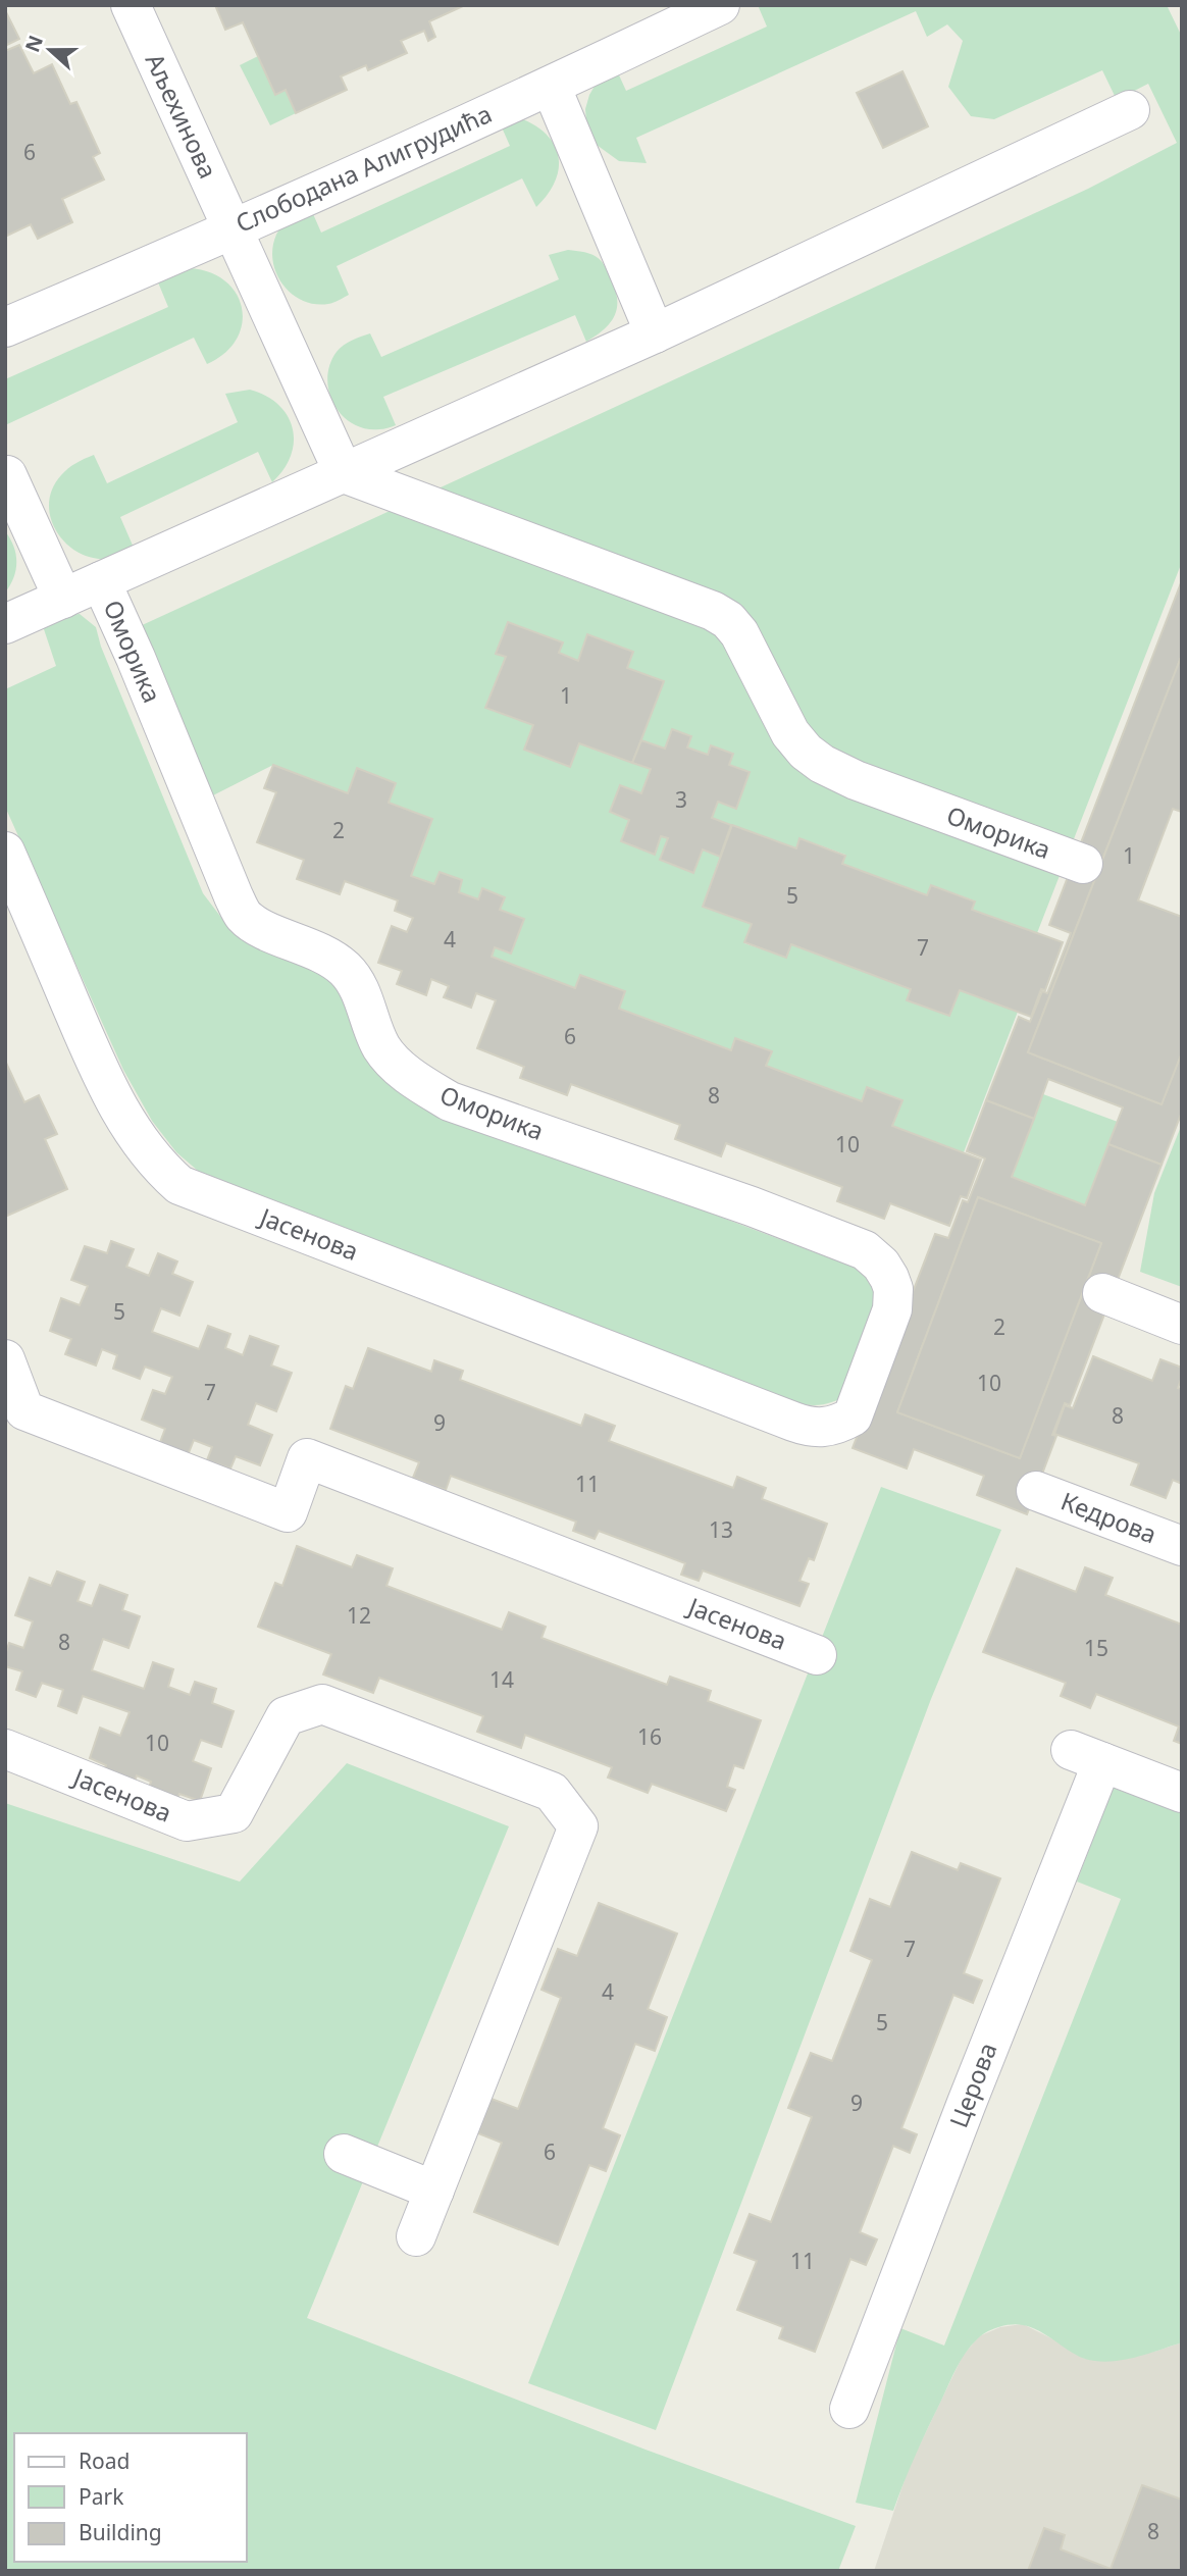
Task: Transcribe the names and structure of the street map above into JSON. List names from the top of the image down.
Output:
{
  "streets": {
    "street": [
      "Аљехинова",
      "Слободана Алигрудића",
      "Оморика",
      "Јасенова",
      "Кедрова",
      "Церова"
    ]
  },
  "crossings": [
    ["Аљехинова", "Слободана Алигрудића"],
    ["Аљехинова", "Оморика"],
    ["Оморика", "Јасенова"]
  ],
  "house_numbers": [
    "6",
    "1",
    "3",
    "2",
    "1",
    "5",
    "4",
    "7",
    "6",
    "8",
    "10",
    "5",
    "2",
    "10",
    "7",
    "8",
    "9",
    "11",
    "13",
    "12",
    "8",
    "15",
    "14",
    "16",
    "10",
    "7",
    "4",
    "5",
    "9",
    "6",
    "11",
    "8"
  ],
  "legend": ["Road", "Park", "Building"],
  "north": "left"
}
